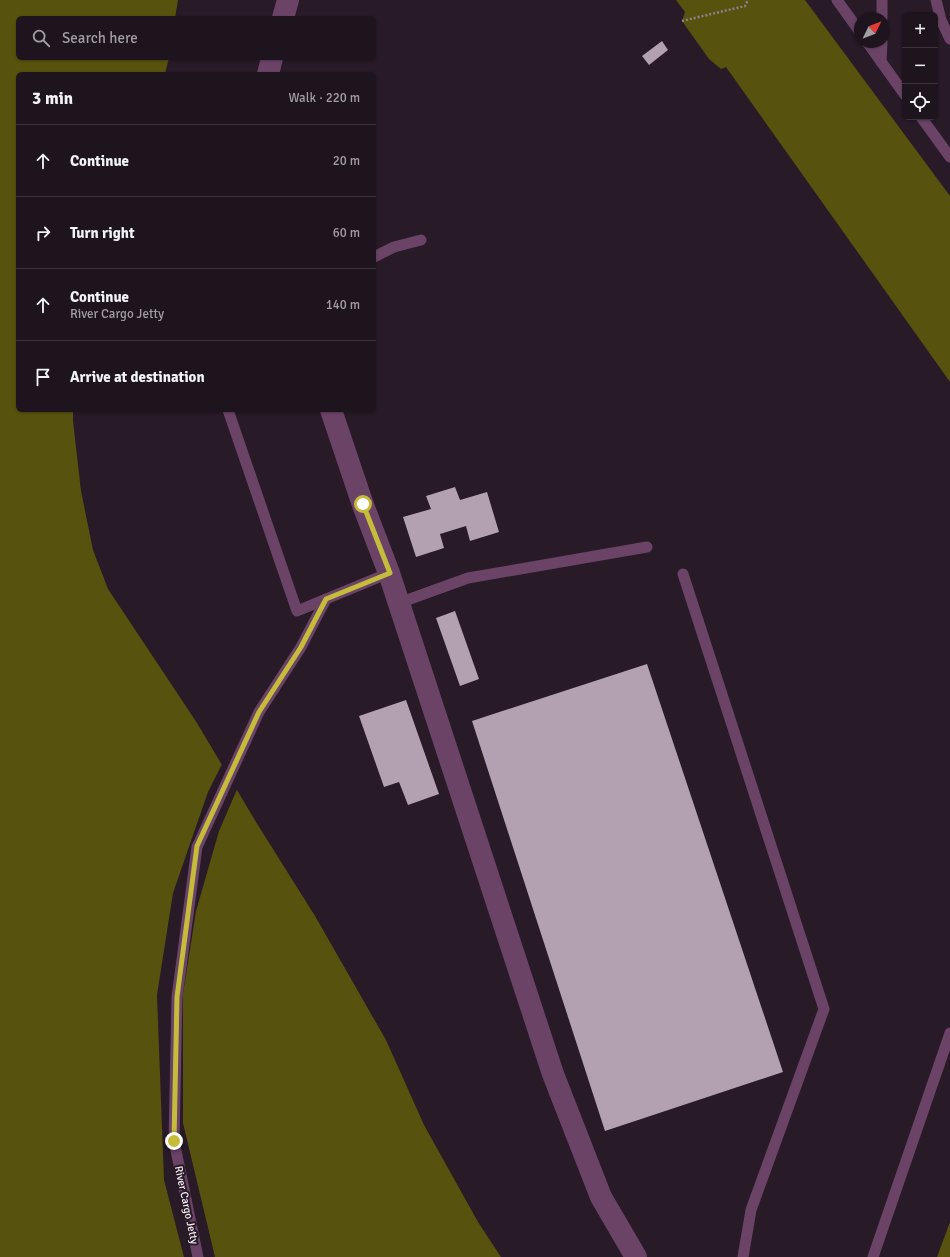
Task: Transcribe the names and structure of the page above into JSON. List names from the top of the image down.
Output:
{
  "streets": {
    "lane": ["River Cargo Jetty"]
  },
  "north": "top right",
  "page": {
    "map_buttons": ["+", "−"],
    "search": "Search here",
    "heading": ["3 min", "Walk · 220 m"],
    "list": [
      ["Continue", "20 m"],
      ["Turn right", "60 m"],
      ["Continue", "River Cargo Jetty", "140 m"],
      "Arrive at destination"
    ]
  }
}
